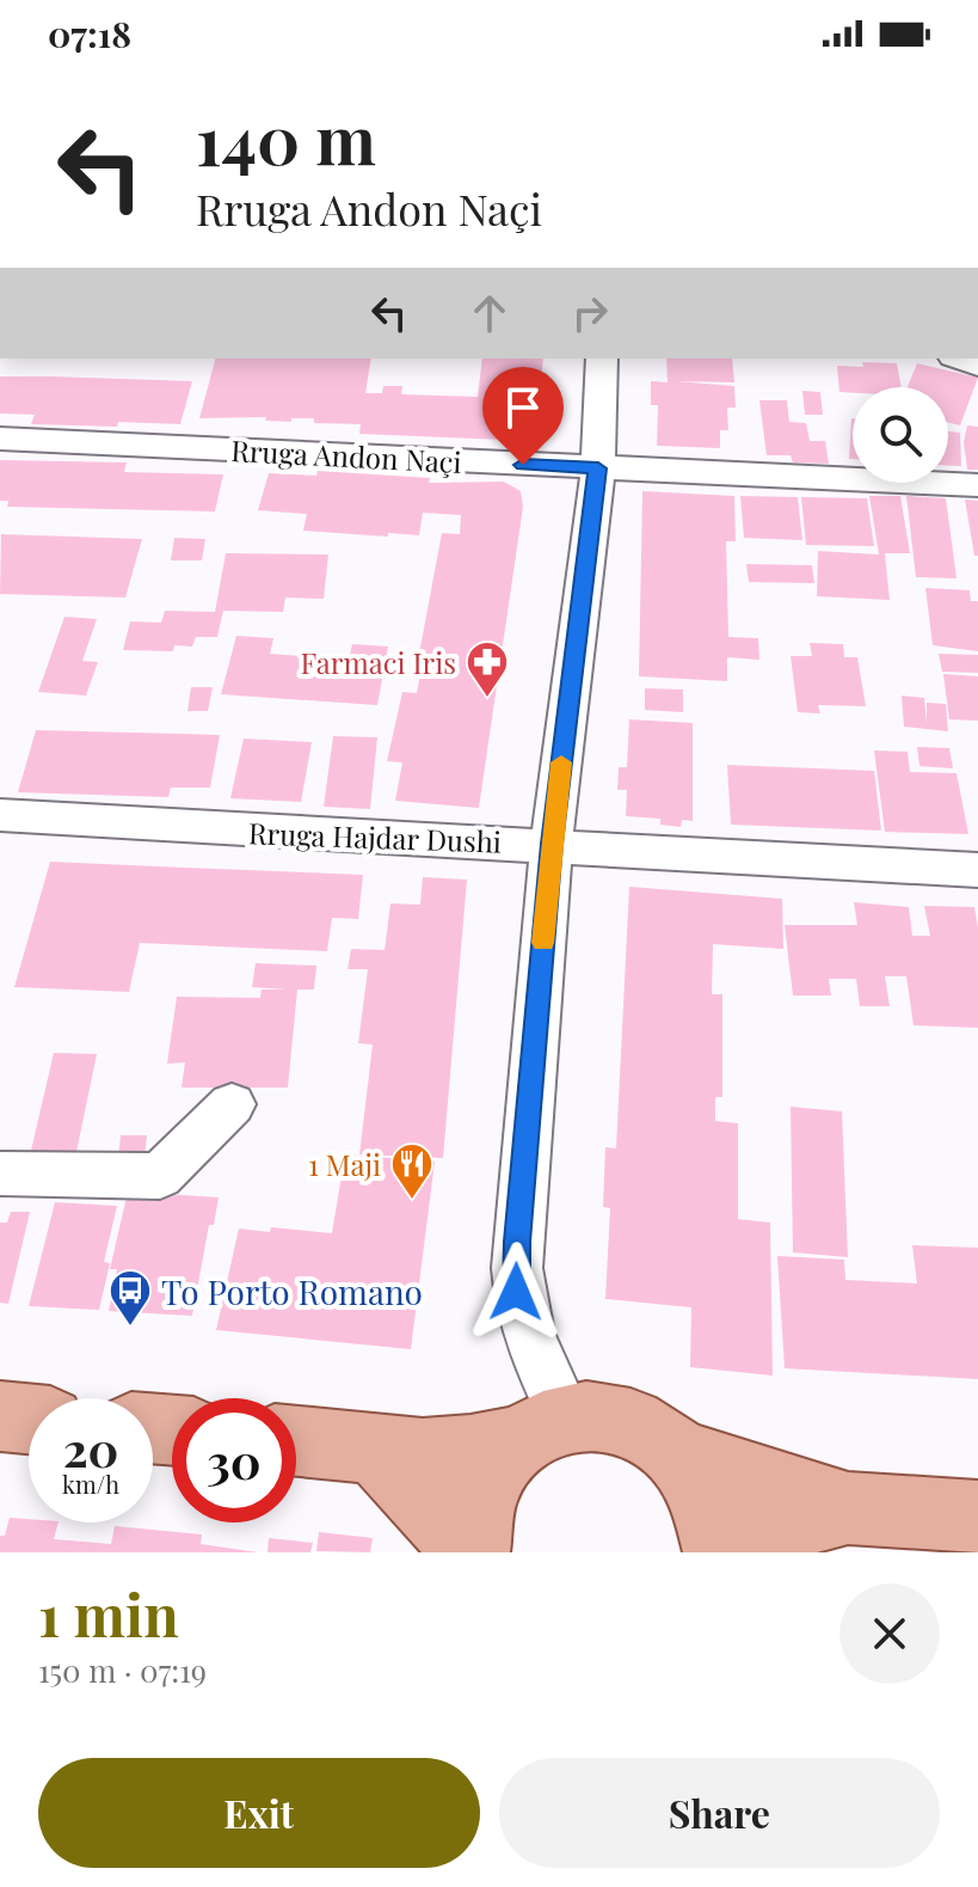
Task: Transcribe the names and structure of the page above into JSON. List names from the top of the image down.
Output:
{
  "streets": {
    "street": ["Rruga Andon Naçi", "Rruga Hajdar Dushi"]
  },
  "places": {
    "pharmacy": ["Farmaci Iris"],
    "restaurant": ["1 Maji"],
    "bus stop": ["To Porto Romano"]
  },
  "page": {
    "status": "07:18",
    "turn": ["140 m", "Rruga Andon Naçi"],
    "speed": "20 km/h",
    "limit": "30",
    "heading": ["1 min", "150 m · 07:19"],
    "buttons": ["Exit", "Share"]
  }
}
